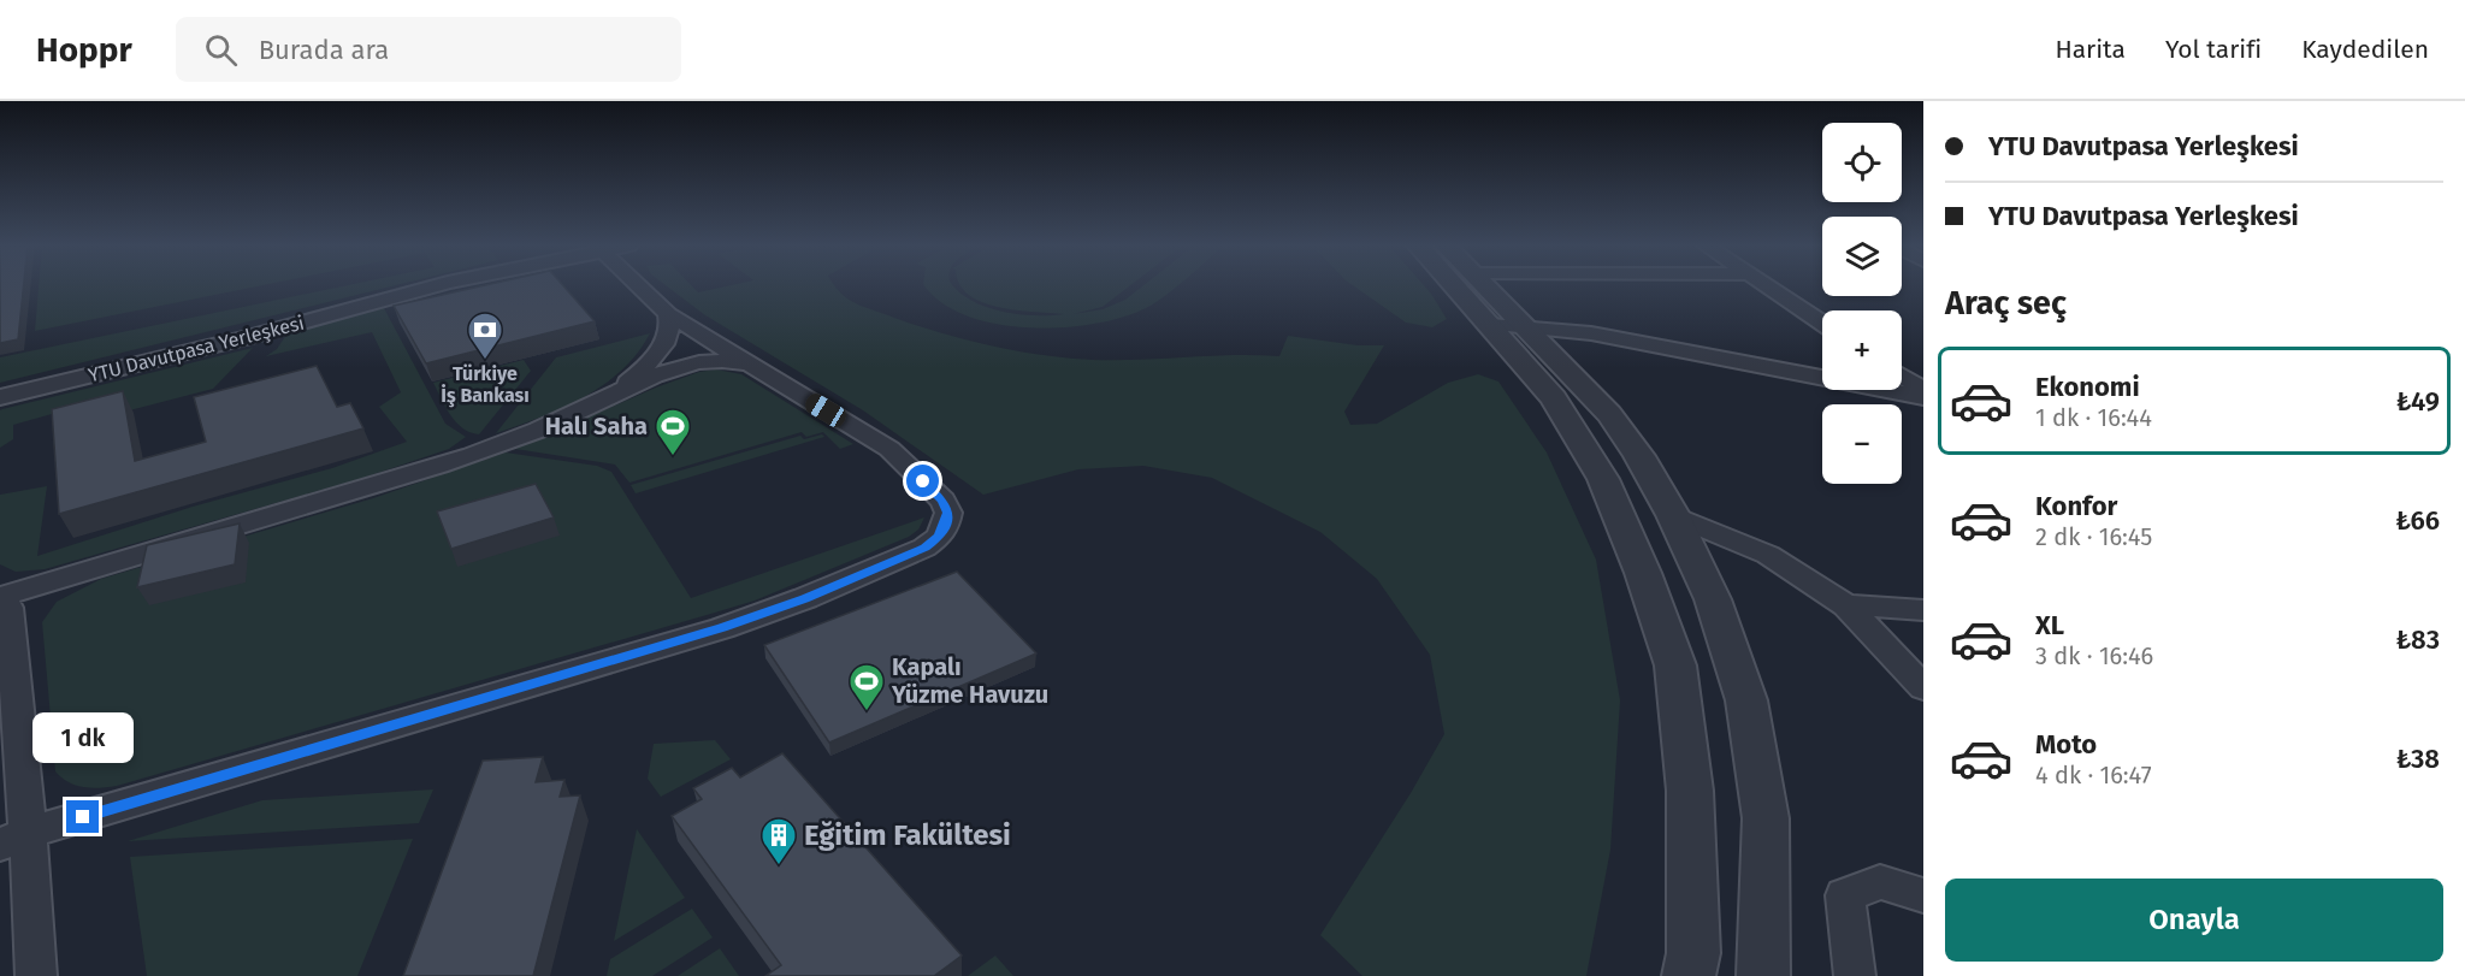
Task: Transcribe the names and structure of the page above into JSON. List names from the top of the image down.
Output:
{
  "streets": {
    "street": ["YTU Davutpasa Yerleşkesi"]
  },
  "places": {
    "bank": ["Türkiye İş Bankası"],
    "sports": ["Halı Saha", "Kapalı Yüzme Havuzu"],
    "building": ["Eğitim Fakültesi"]
  },
  "page": {
    "header": "Hoppr",
    "search": "Burada ara",
    "nav": ["Harita", "Yol tarifi", "Kaydedilen"],
    "banner": ["YTU Davutpasa Yerleşkesi", "YTU Davutpasa Yerleşkesi"],
    "map_buttons": ["+", "−"],
    "heading": "Araç seç",
    "list": [
      {
        "name": "Ekonomi",
        "note": "1 dk · 16:44",
        "value": "₺49"
      },
      {
        "name": "Konfor",
        "note": "2 dk · 16:45",
        "value": "₺66"
      },
      {
        "name": "XL",
        "note": "3 dk · 16:46",
        "value": "₺83"
      },
      {
        "name": "Moto",
        "note": "4 dk · 16:47",
        "value": "₺38"
      }
    ],
    "bubble": "1 dk",
    "buttons": "Onayla"
  }
}
